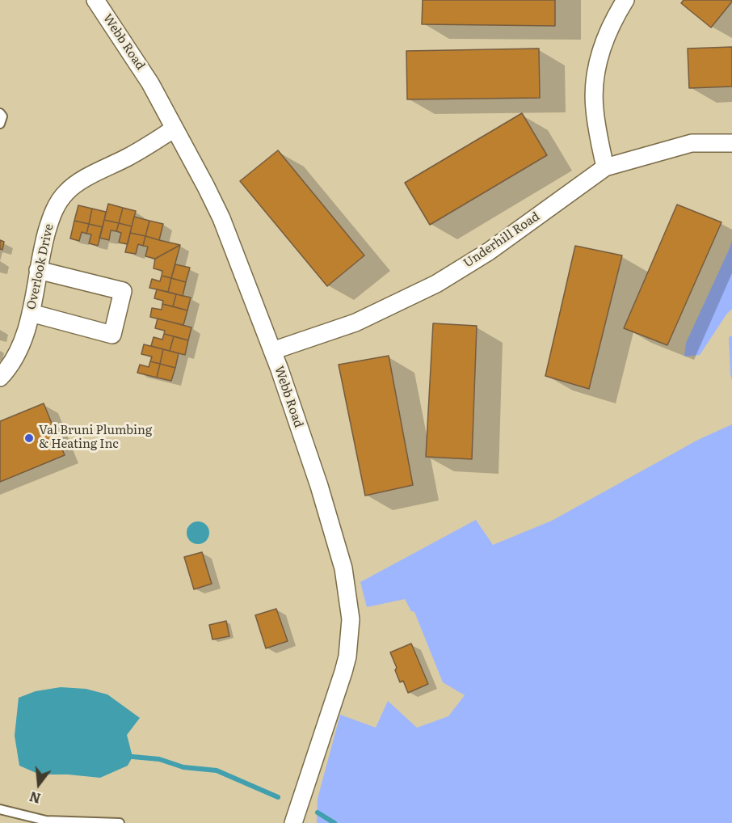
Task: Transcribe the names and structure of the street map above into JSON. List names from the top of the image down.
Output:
{
  "streets": {
    "street": ["Webb Road", "Underhill Road", "Overlook Drive"]
  },
  "crossings": [
    ["Webb Road", "Underhill Road"],
    ["Webb Road", "Overlook Drive"]
  ],
  "places": ["Val Bruni Plumbing & Heating Inc"],
  "north": "bottom"
}
